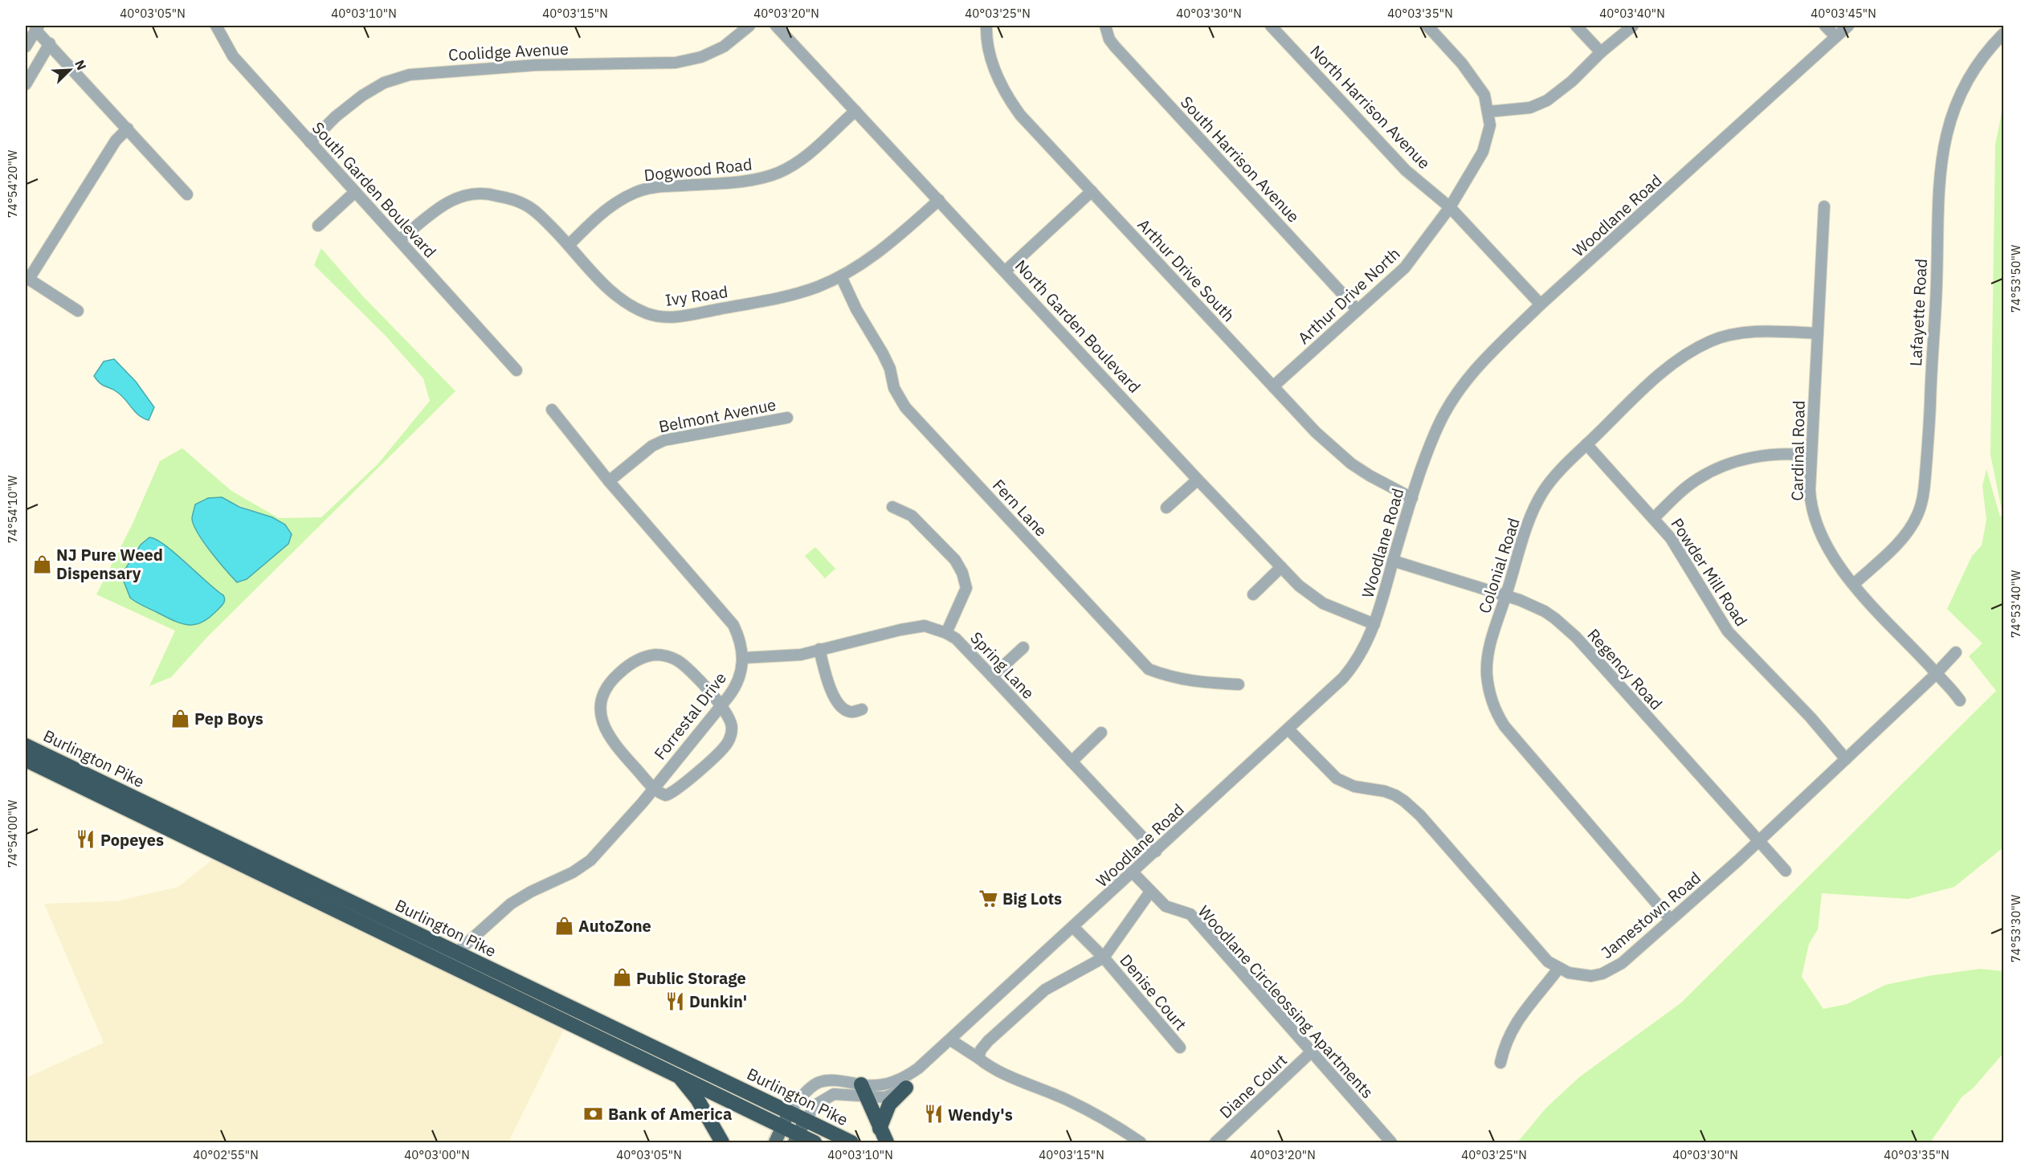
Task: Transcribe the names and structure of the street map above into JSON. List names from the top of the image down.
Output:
{
  "streets": {
    "highway": ["Burlington Pike"],
    "street": [
      "Coolidge Avenue",
      "North Harrison Avenue",
      "South Harrison Avenue",
      "Dogwood Road",
      "South Garden Boulevard",
      "Woodlane Road",
      "Arthur Drive South",
      "Ivy Road",
      "Arthur Drive North",
      "Lafayette Road",
      "North Garden Boulevard",
      "Belmont Avenue",
      "Cardinal Road",
      "Fern Lane",
      "Colonial Road",
      "Powder Mill Road",
      "Spring Lane",
      "Regency Road",
      "Forrestal Drive",
      "Jamestown Road",
      "Denise Court",
      "Woodlane Circleossing Apartments",
      "Diane Court"
    ]
  },
  "crossings": [
    ["Coolidge Avenue", "South Garden Boulevard"],
    ["North Harrison Avenue", "Woodlane Road"],
    ["North Harrison Avenue", "Arthur Drive North"],
    ["South Harrison Avenue", "Arthur Drive North"],
    ["Dogwood Road", "Ivy Road"],
    ["Dogwood Road", "North Garden Boulevard"],
    ["South Garden Boulevard", "Ivy Road"],
    ["Woodlane Road", "Arthur Drive South"],
    ["Woodlane Road", "North Garden Boulevard"],
    ["Woodlane Road", "Spring Lane"],
    ["Woodlane Road", "Regency Road"],
    ["Woodlane Road", "Burlington Pike"],
    ["Woodlane Road", "Jamestown Road"],
    ["Woodlane Road", "Denise Court"],
    ["Woodlane Road", "Woodlane Circleossing Apartments"],
    ["Arthur Drive South", "Arthur Drive North"],
    ["Ivy Road", "North Garden Boulevard"],
    ["Ivy Road", "Fern Lane"],
    ["Lafayette Road", "Cardinal Road"],
    ["Belmont Avenue", "Forrestal Drive"],
    ["Cardinal Road", "Colonial Road"],
    ["Cardinal Road", "Jamestown Road"],
    ["Colonial Road", "Powder Mill Road"],
    ["Colonial Road", "Regency Road"],
    ["Colonial Road", "Jamestown Road"],
    ["Powder Mill Road", "Jamestown Road"],
    ["Spring Lane", "Forrestal Drive"],
    ["Regency Road", "Jamestown Road"],
    ["Forrestal Drive", "Burlington Pike"],
    ["Woodlane Circleossing Apartments", "Diane Court"]
  ],
  "places": {
    "shop": [
      "NJ Pure Weed Dispensary",
      "Pep Boys",
      "AutoZone",
      "Public Storage"
    ],
    "restaurant": ["Popeyes", "Dunkin'", "Wendy's"],
    "supermarket": ["Big Lots"],
    "bank": ["Bank of America"]
  },
  "north": "top right",
  "coordinates": [
    "40°03'05\"N",
    "40°03'10\"N",
    "40°03'15\"N",
    "40°03'20\"N",
    "40°03'25\"N",
    "40°03'30\"N",
    "40°03'35\"N",
    "40°03'40\"N",
    "40°03'45\"N",
    "74°54'20\"W",
    "74°53'50\"W",
    "74°54'10\"W",
    "74°53'40\"W",
    "74°54'00\"W",
    "74°53'30\"W",
    "40°02'55\"N",
    "40°03'00\"N"
  ]
}
